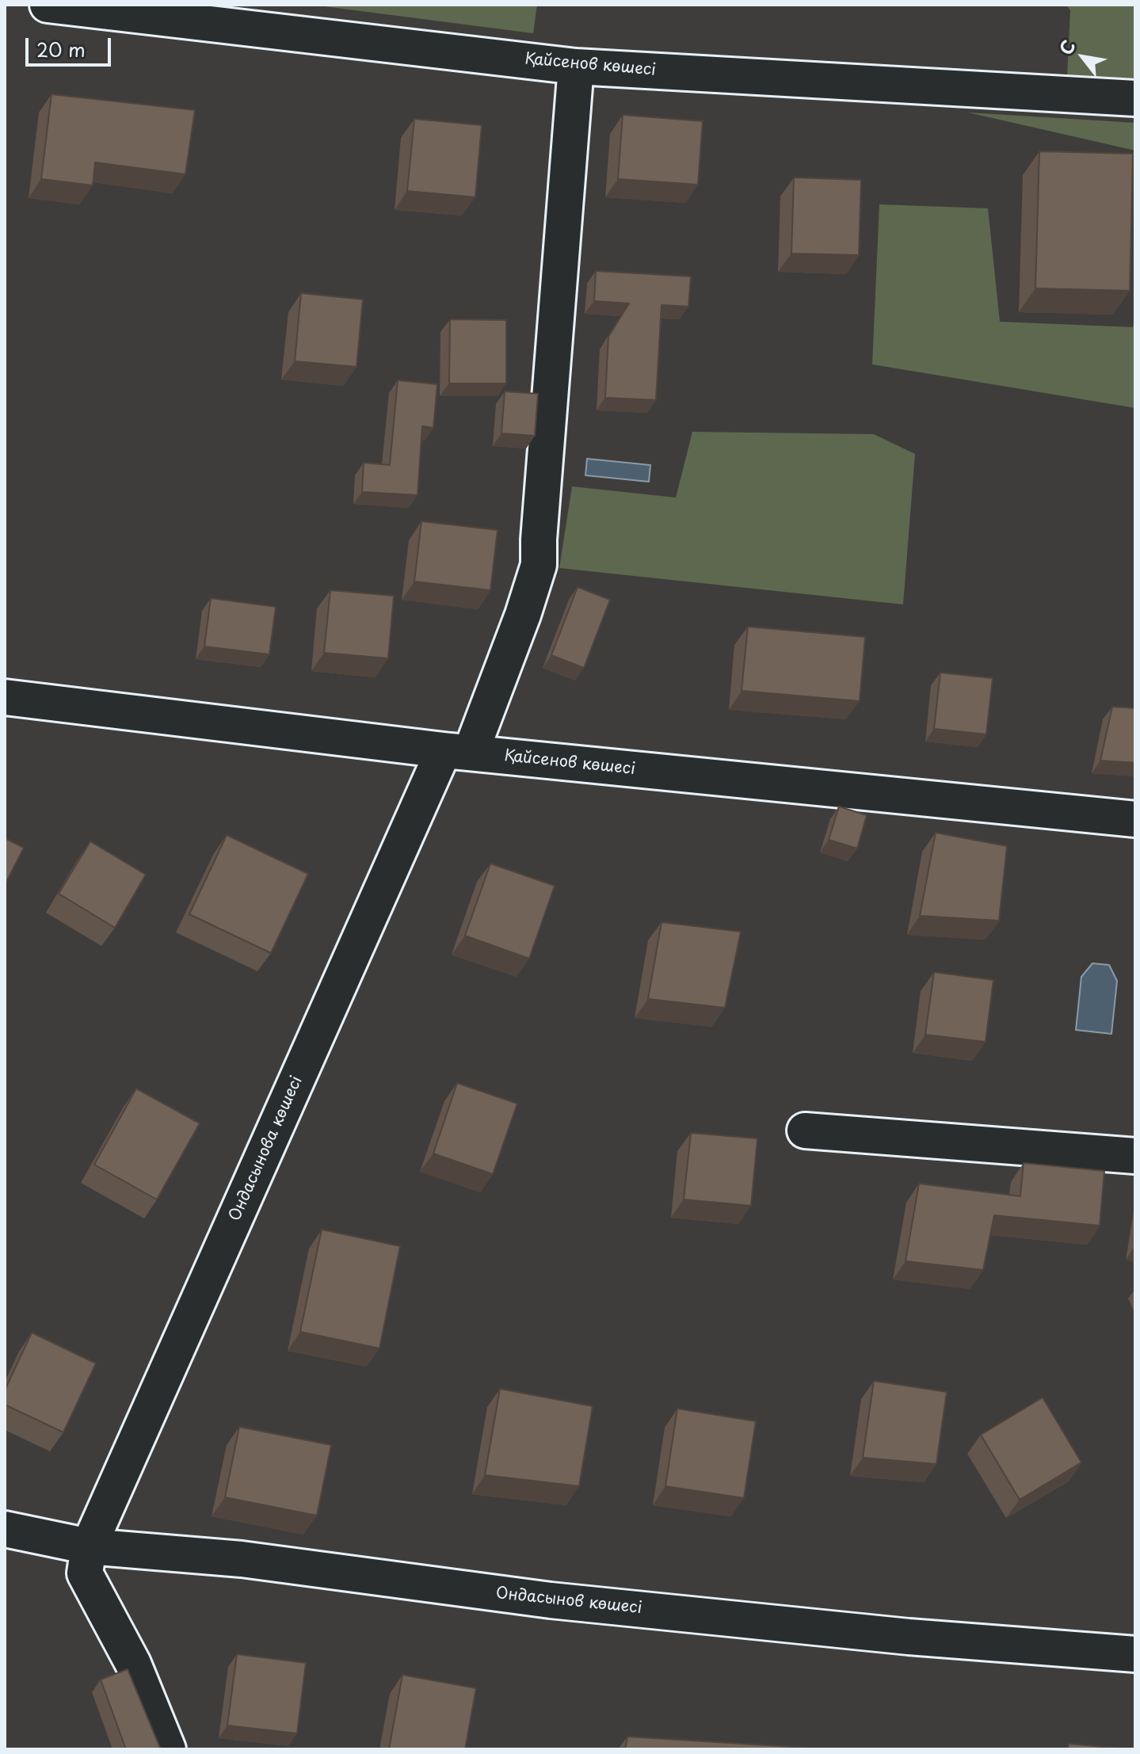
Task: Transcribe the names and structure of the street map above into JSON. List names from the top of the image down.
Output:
{
  "streets": {
    "street": ["Қайсенов көшесі", "Ондасынова көшесі", "Ондасынов көшесі"]
  },
  "crossings": [
    ["Қайсенов көшесі", "Ондасынова көшесі"],
    ["Ондасынова көшесі", "Ондасынов көшесі"]
  ],
  "scale_bar": "20 m",
  "north": "top left"
}
